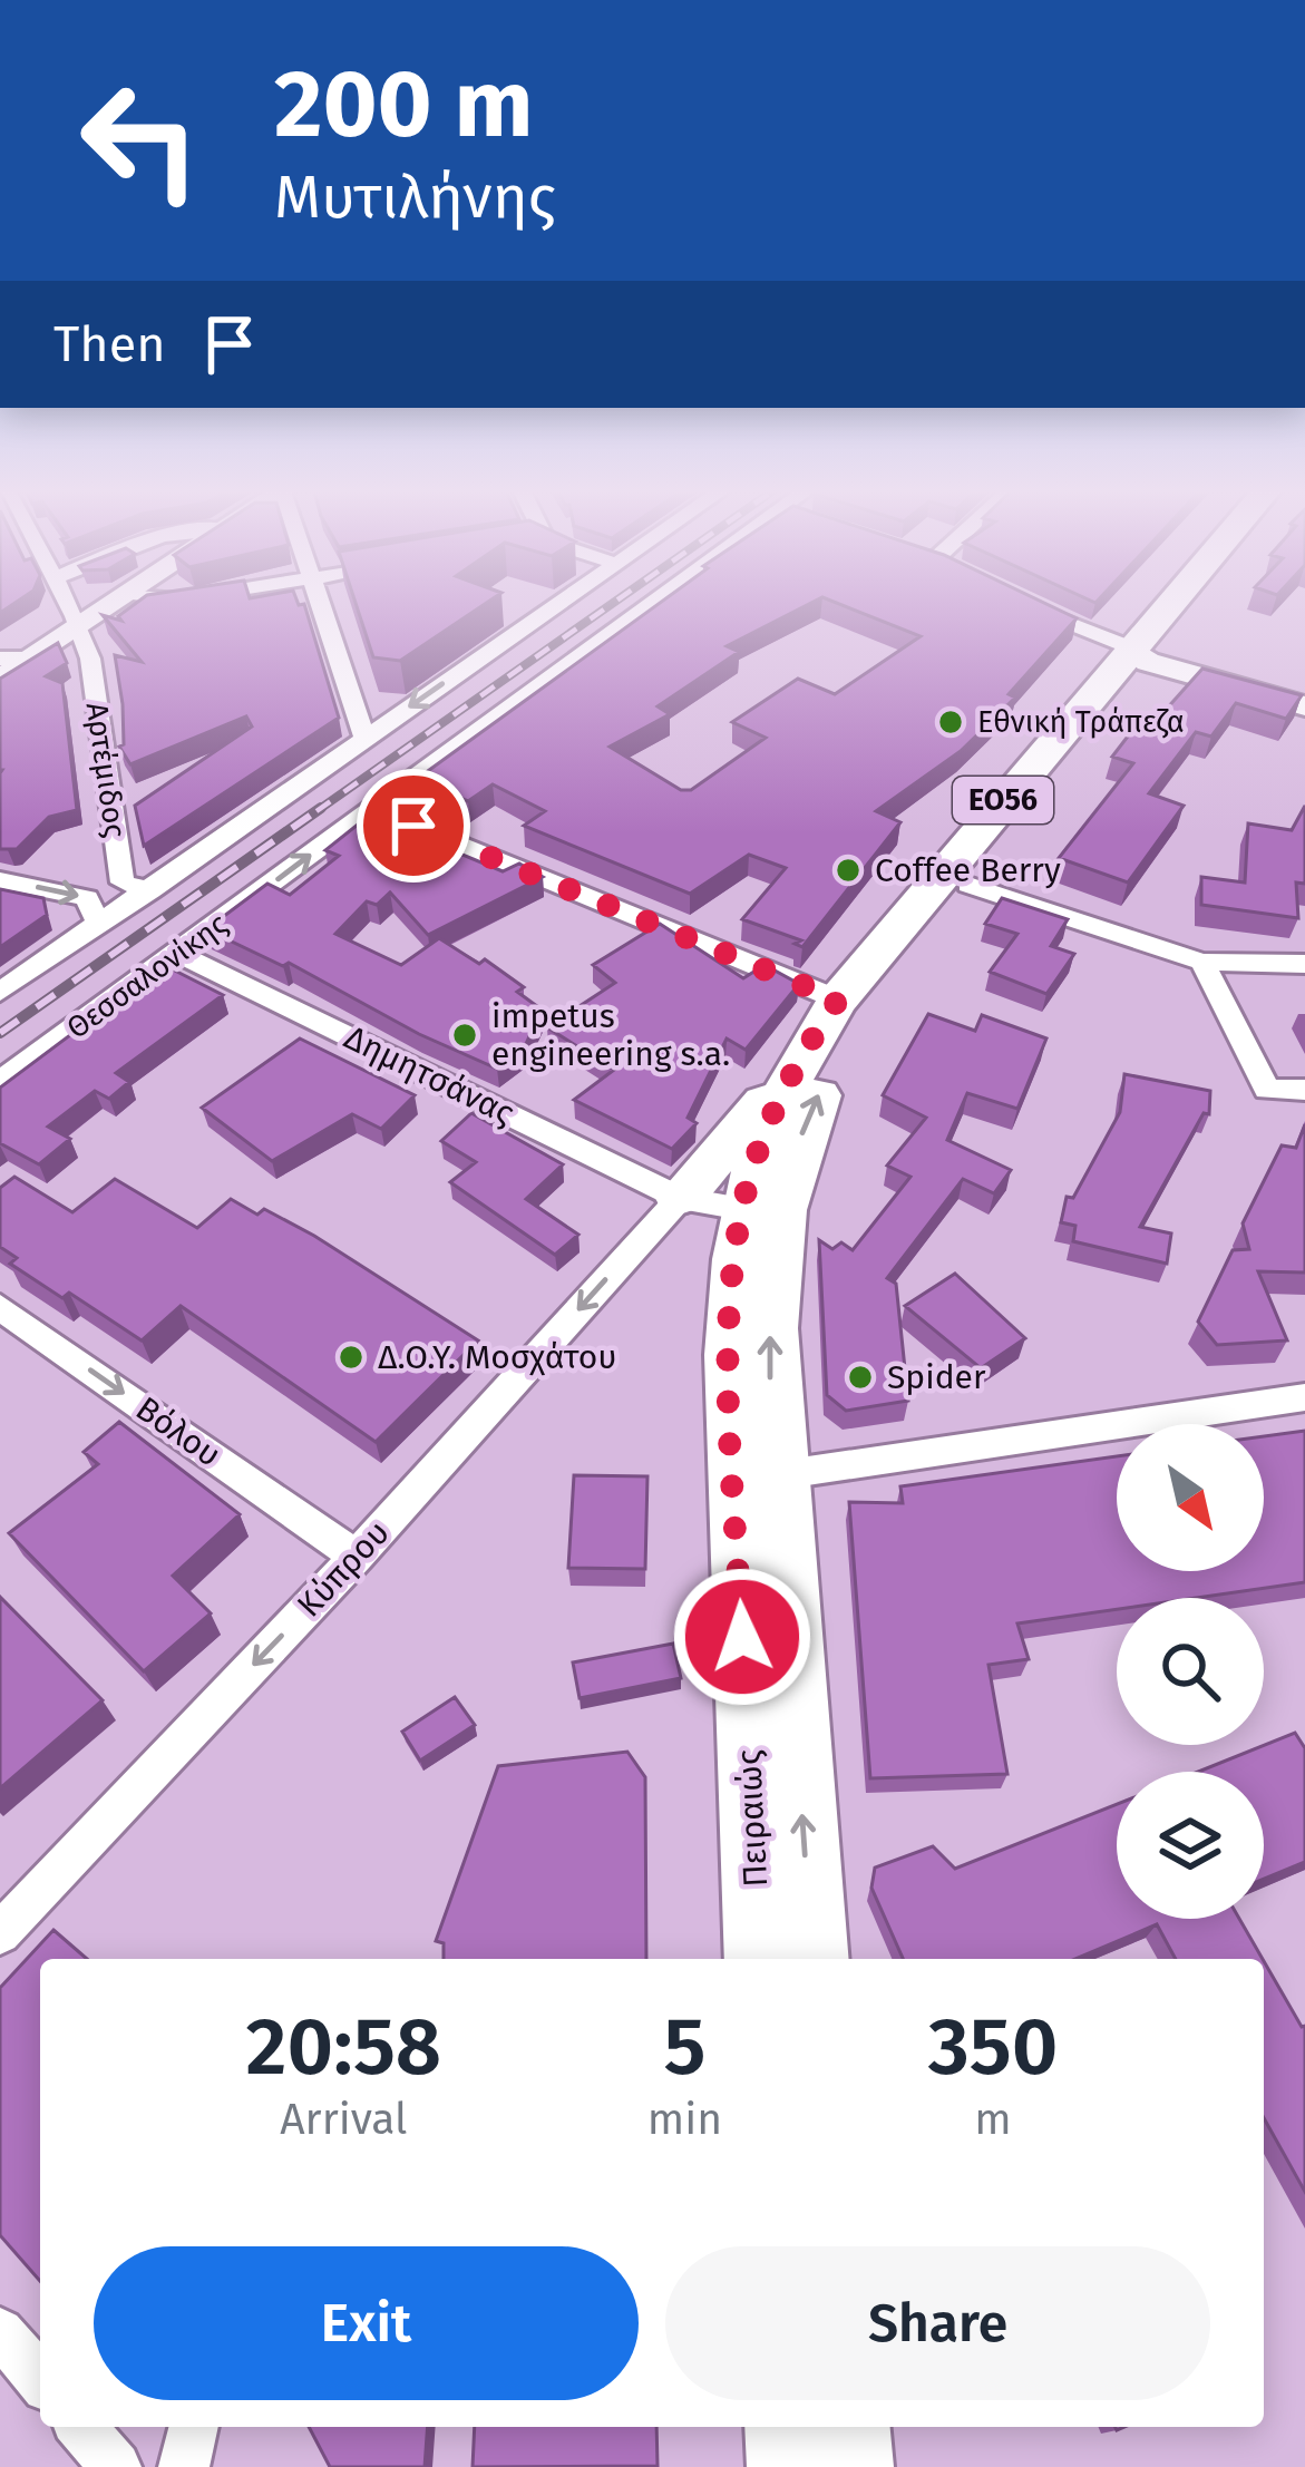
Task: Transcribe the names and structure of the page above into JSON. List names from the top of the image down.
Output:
{
  "streets": {
    "main road": ["ΕΟ56", "Πειραιώς"],
    "street": [
      "Αρτέμιδος",
      "Θεσσαλονίκης",
      "Δημητσάνας",
      "Βόλου",
      "Κύπρου"
    ]
  },
  "crossings": [
    ["Αρτέμιδος", "Θεσσαλονίκης"],
    ["Θεσσαλονίκης", "Δημητσάνας"],
    ["Δημητσάνας", "Κύπρου"],
    ["Δημητσάνας", "Πειραιώς"],
    ["Βόλου", "Κύπρου"]
  ],
  "one_way": ["Βόλου", "Κύπρου"],
  "places": [
    "Εθνική Τράπεζα",
    "Coffee Berry",
    "impetus engineering s.a.",
    "Δ.Ο.Υ. Μοσχάτου",
    "Spider"
  ],
  "north": "bottom right",
  "page": {
    "turn": ["200 m", "Μυτιλήνης"],
    "then": "Then",
    "eta": [
      "20:58",
      "Arrival",
      "5",
      "min",
      "350",
      "m"
    ],
    "buttons": ["Exit", "Share"]
  }
}
